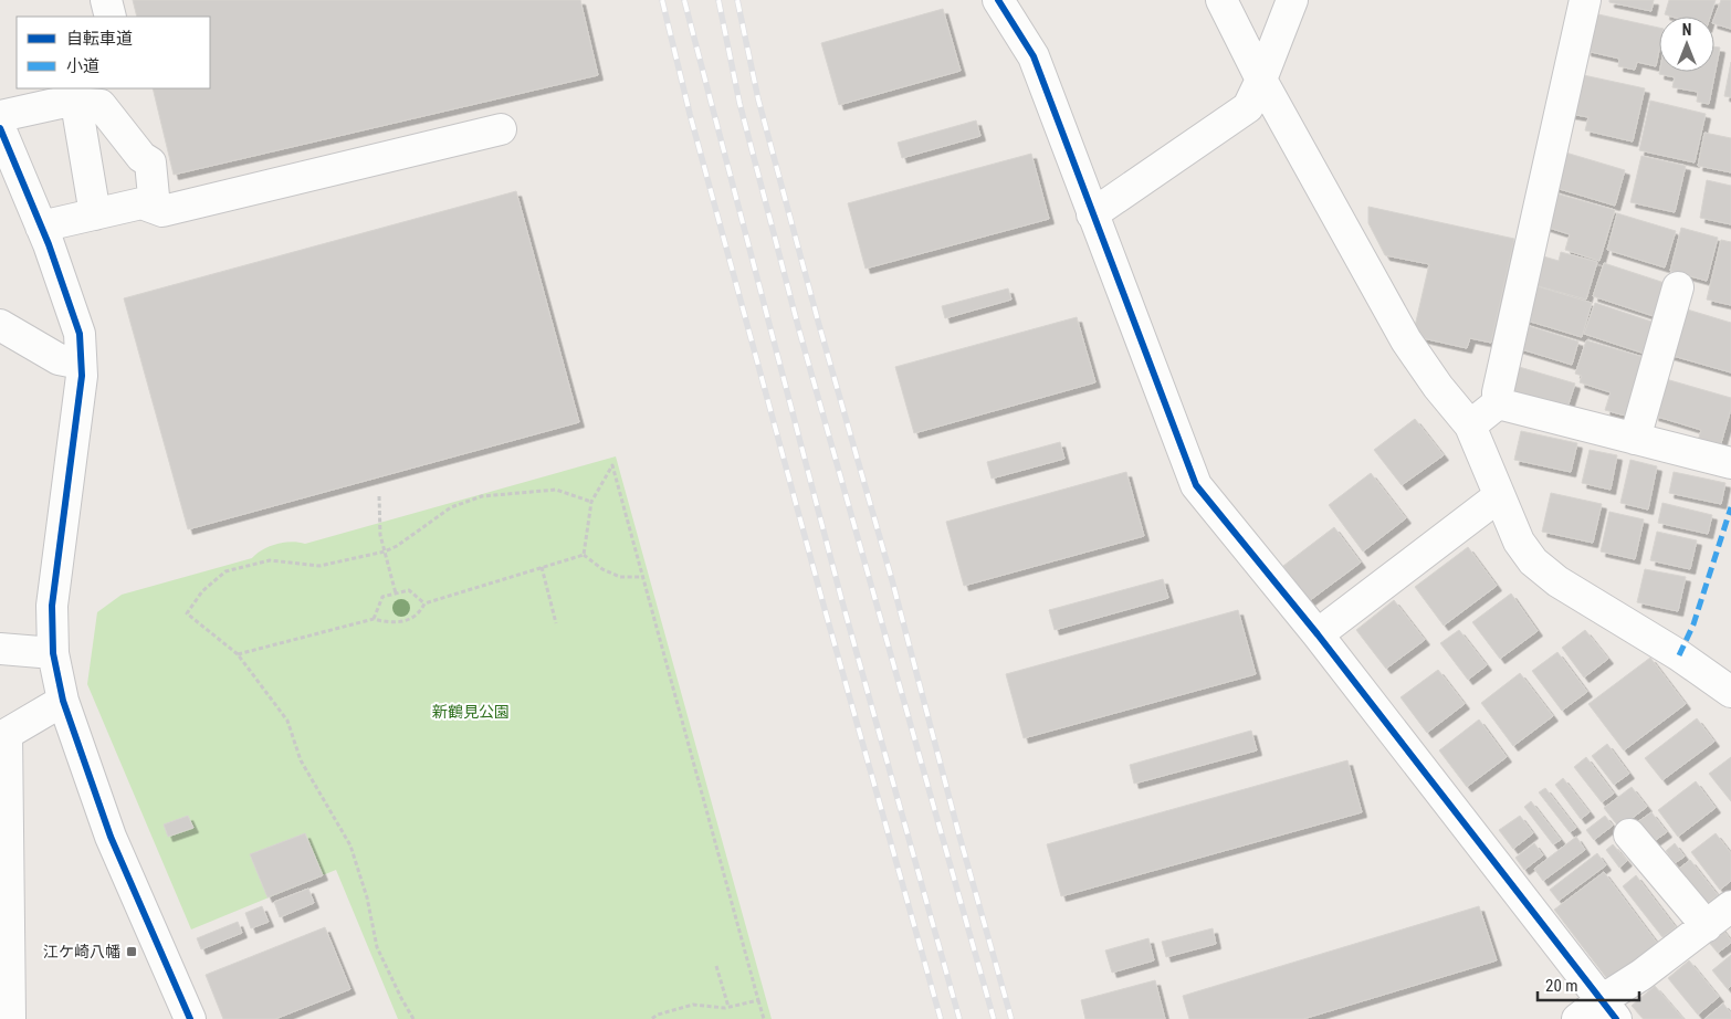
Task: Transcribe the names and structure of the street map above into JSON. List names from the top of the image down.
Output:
{
  "parks": ["新鶴見公園"],
  "places": {
    "transit": ["江ケ崎八幡"]
  },
  "legend": ["自転車道", "小道"],
  "scale_bar": "20 m",
  "north": "top"
}
